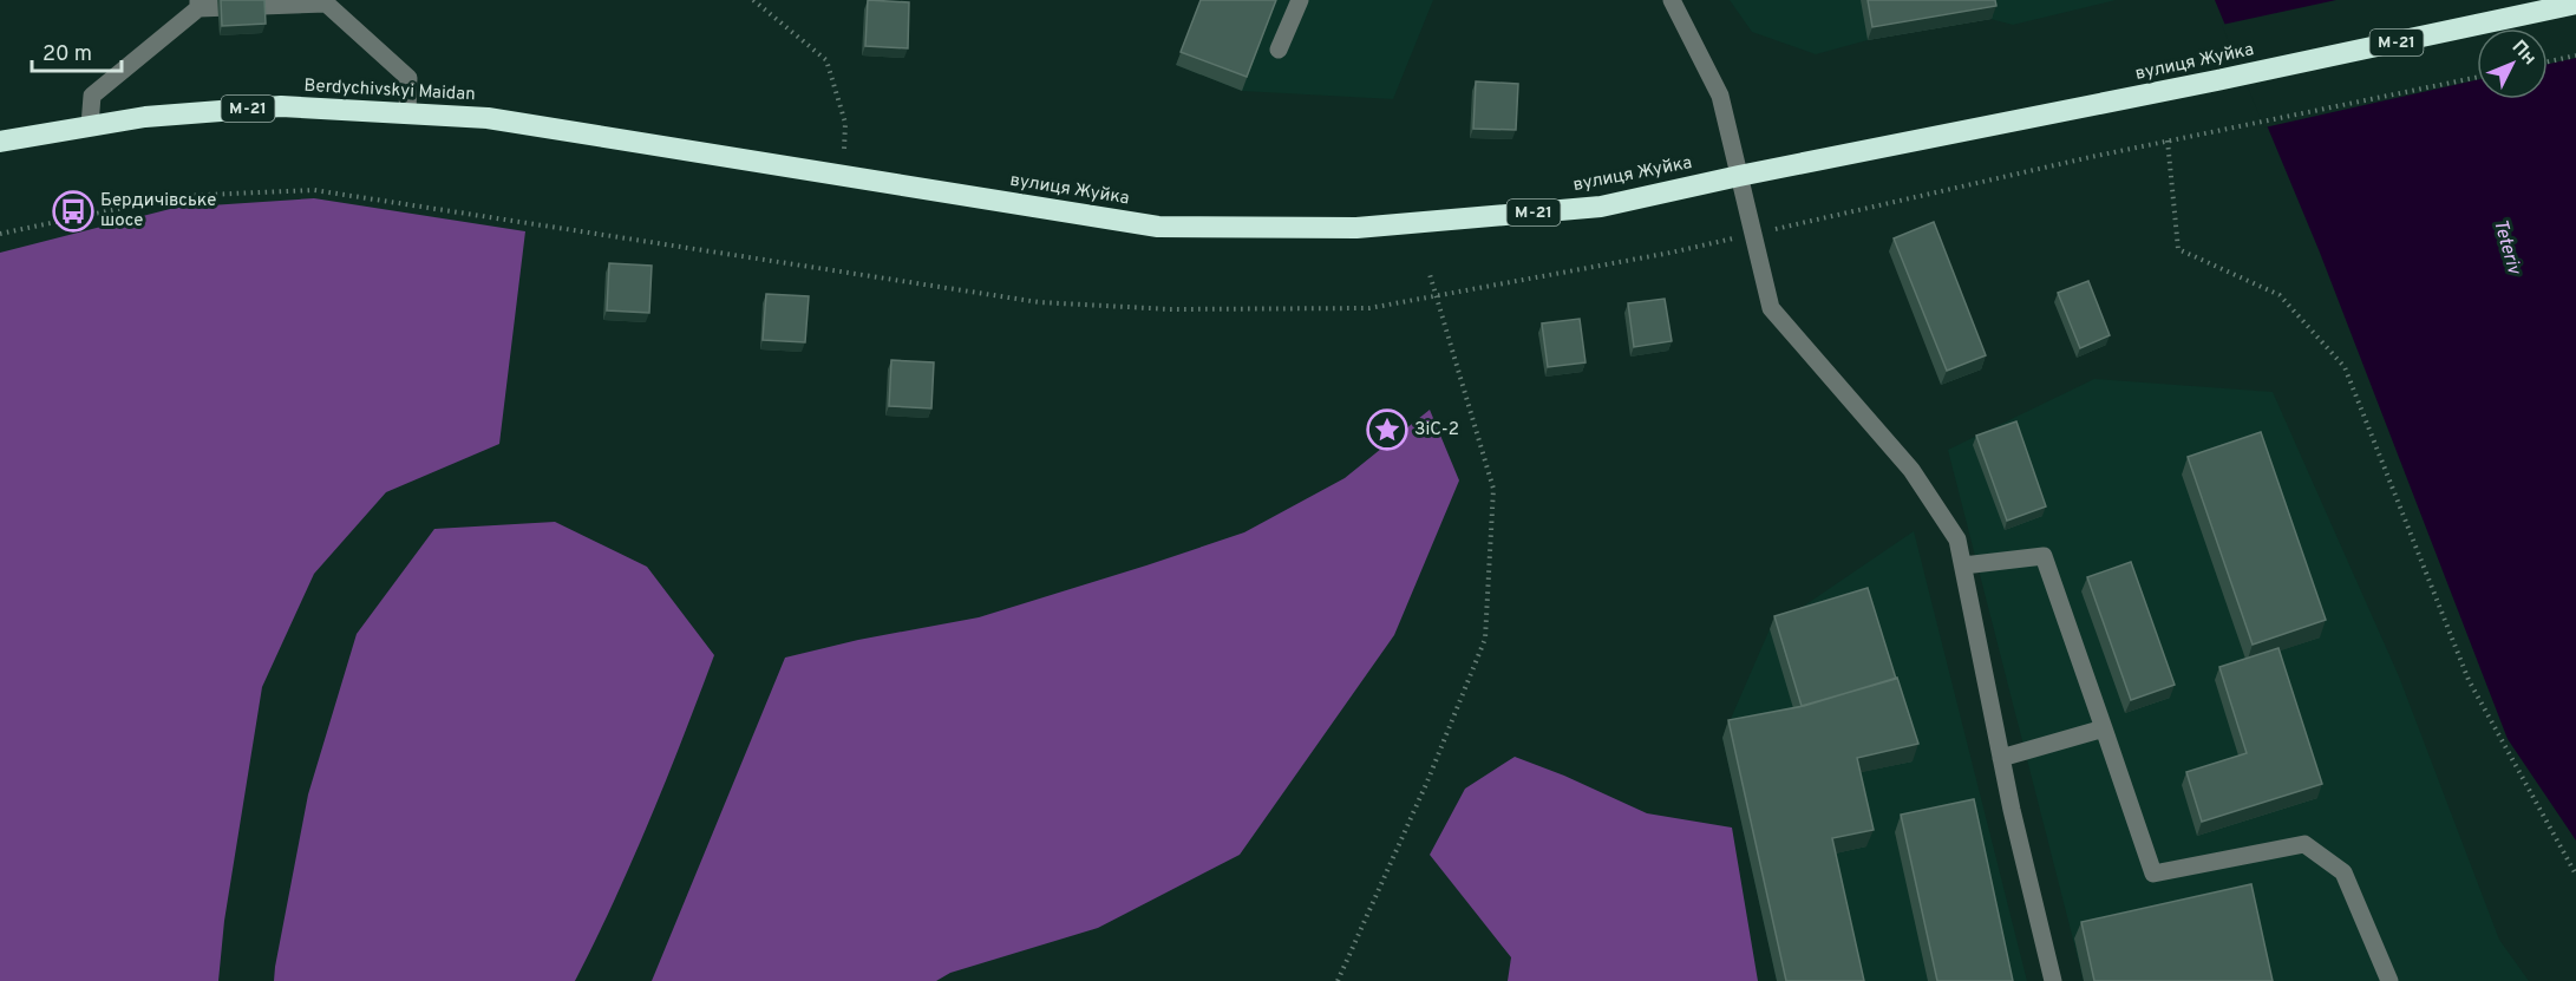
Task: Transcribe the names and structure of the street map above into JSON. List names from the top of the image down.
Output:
{
  "streets": {
    "highway": ["М-21", "вулиця Жуйка", "Berdychivskyi Maidan"]
  },
  "crossings": [
    ["М-21", "Berdychivskyi Maidan"],
    ["вулиця Жуйка", "Berdychivskyi Maidan"]
  ],
  "water": ["Teteriv"],
  "places": {
    "bus stop": ["Бердичівське шосе"],
    "place": ["ЗіС-2"]
  },
  "scale_bar": "20 m",
  "north": "top right"
}
